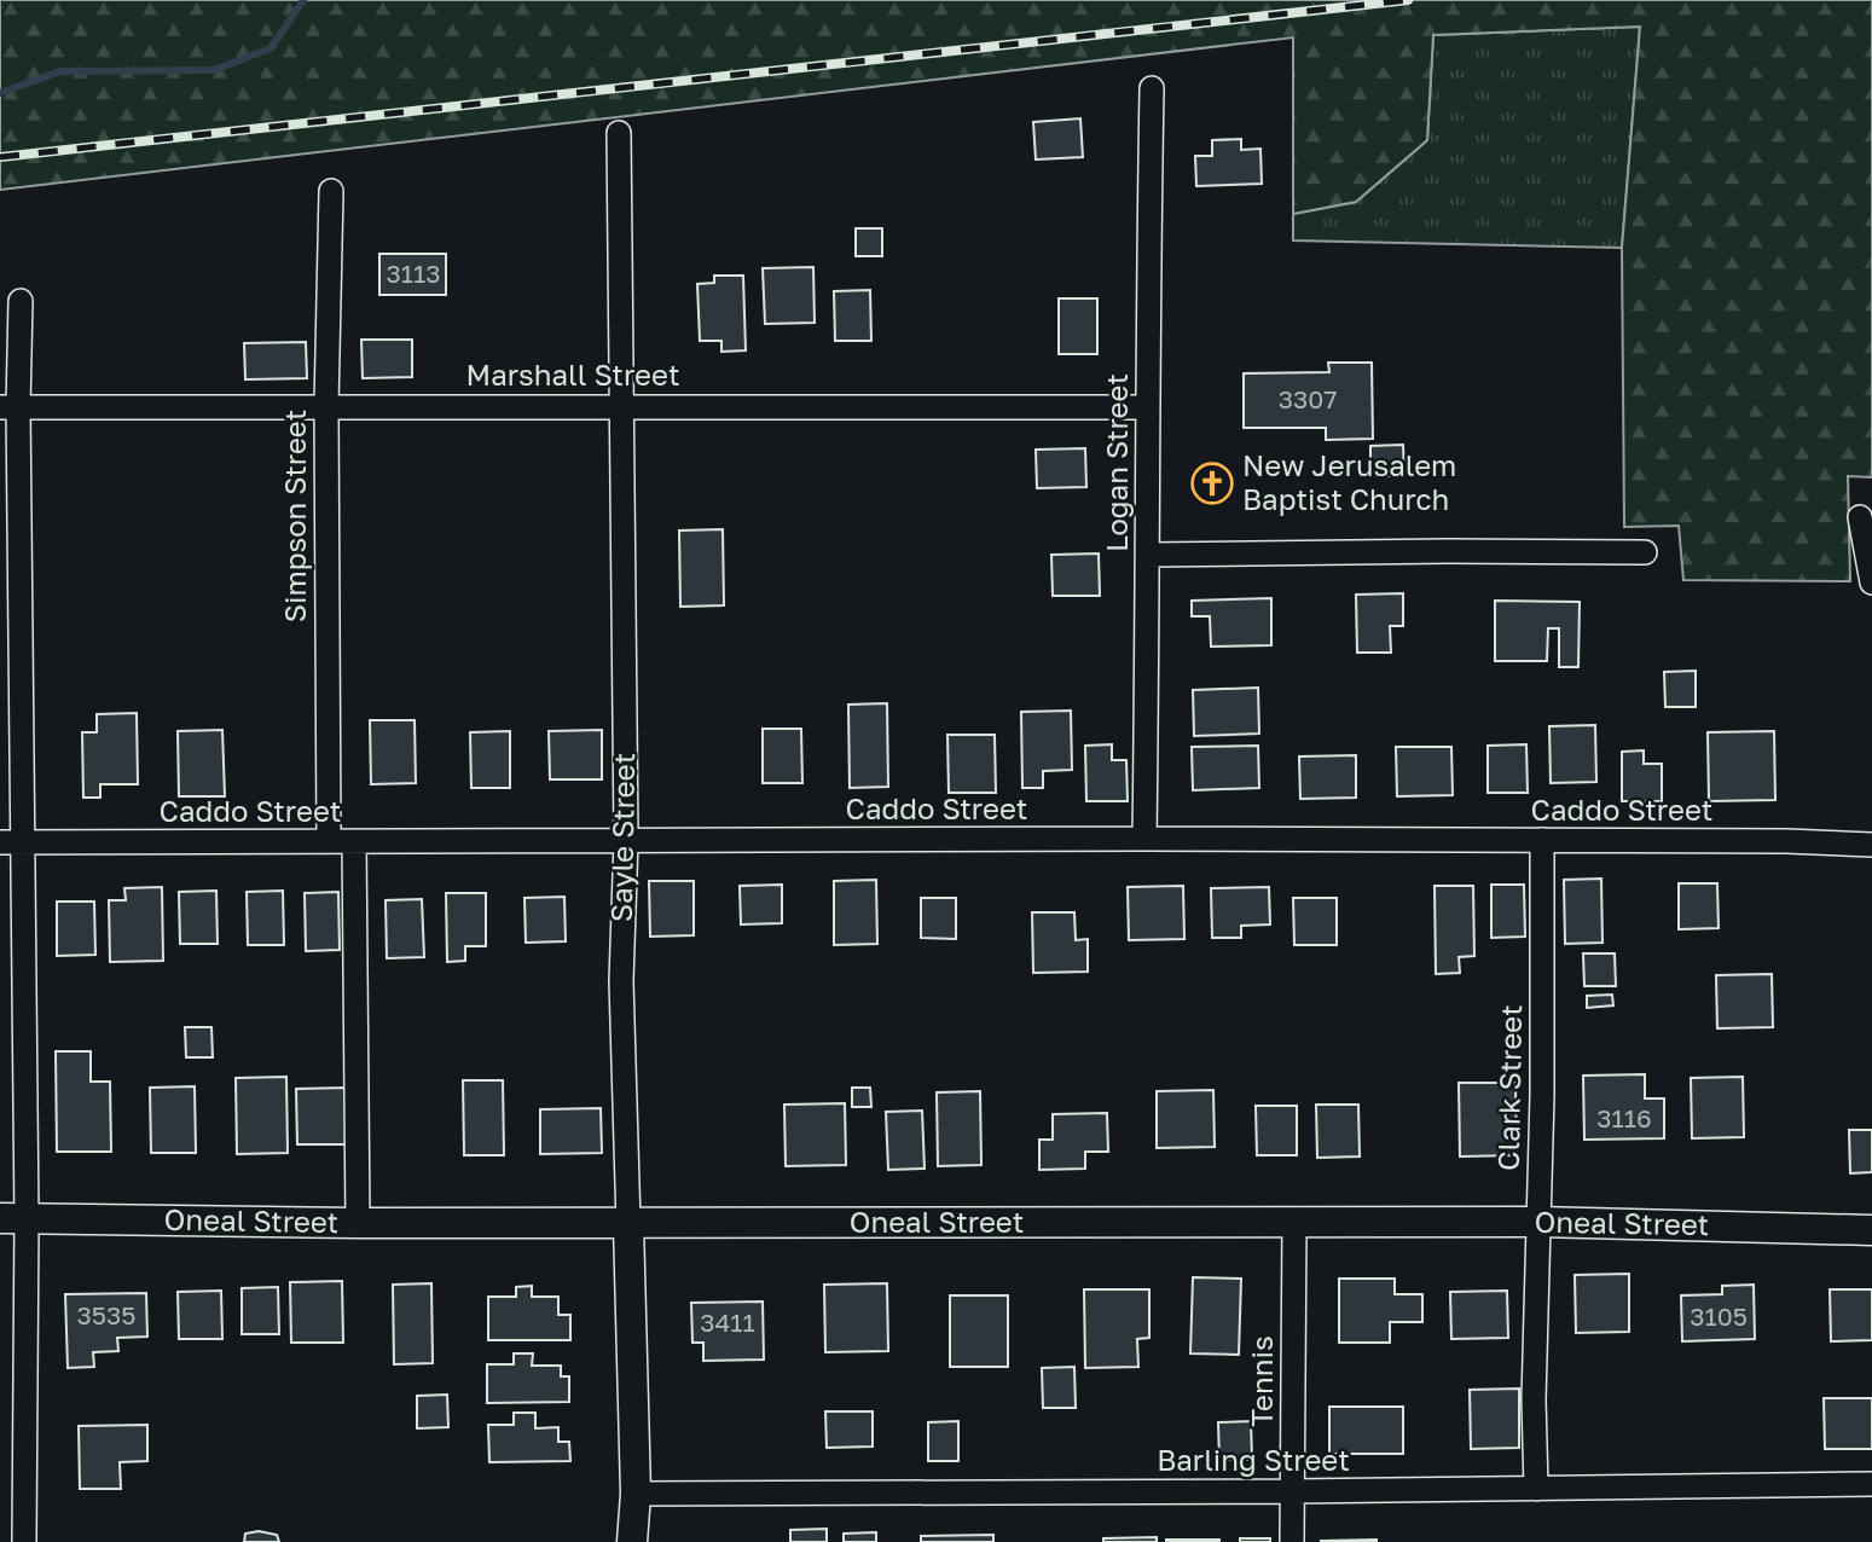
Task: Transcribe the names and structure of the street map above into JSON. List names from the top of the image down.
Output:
{
  "streets": {
    "street": [
      "Marshall Street",
      "Logan Street",
      "Simpson Street",
      "Caddo Street",
      "Sayle Street",
      "Clark Street",
      "Oneal Street",
      "Tennis",
      "Barling Street"
    ]
  },
  "crossings": [
    ["Marshall Street", "Logan Street"],
    ["Marshall Street", "Simpson Street"],
    ["Marshall Street", "Sayle Street"],
    ["Logan Street", "Caddo Street"],
    ["Simpson Street", "Caddo Street"],
    ["Caddo Street", "Sayle Street"],
    ["Caddo Street", "Clark Street"],
    ["Sayle Street", "Oneal Street"],
    ["Sayle Street", "Barling Street"],
    ["Clark Street", "Oneal Street"],
    ["Clark Street", "Barling Street"],
    ["Oneal Street", "Tennis"],
    ["Tennis", "Barling Street"]
  ],
  "places": {
    "church": ["New Jerusalem Baptist Church"]
  },
  "house_numbers": [
    "3113",
    "3307",
    "3116",
    "3535",
    "3105",
    "3411"
  ]
}
